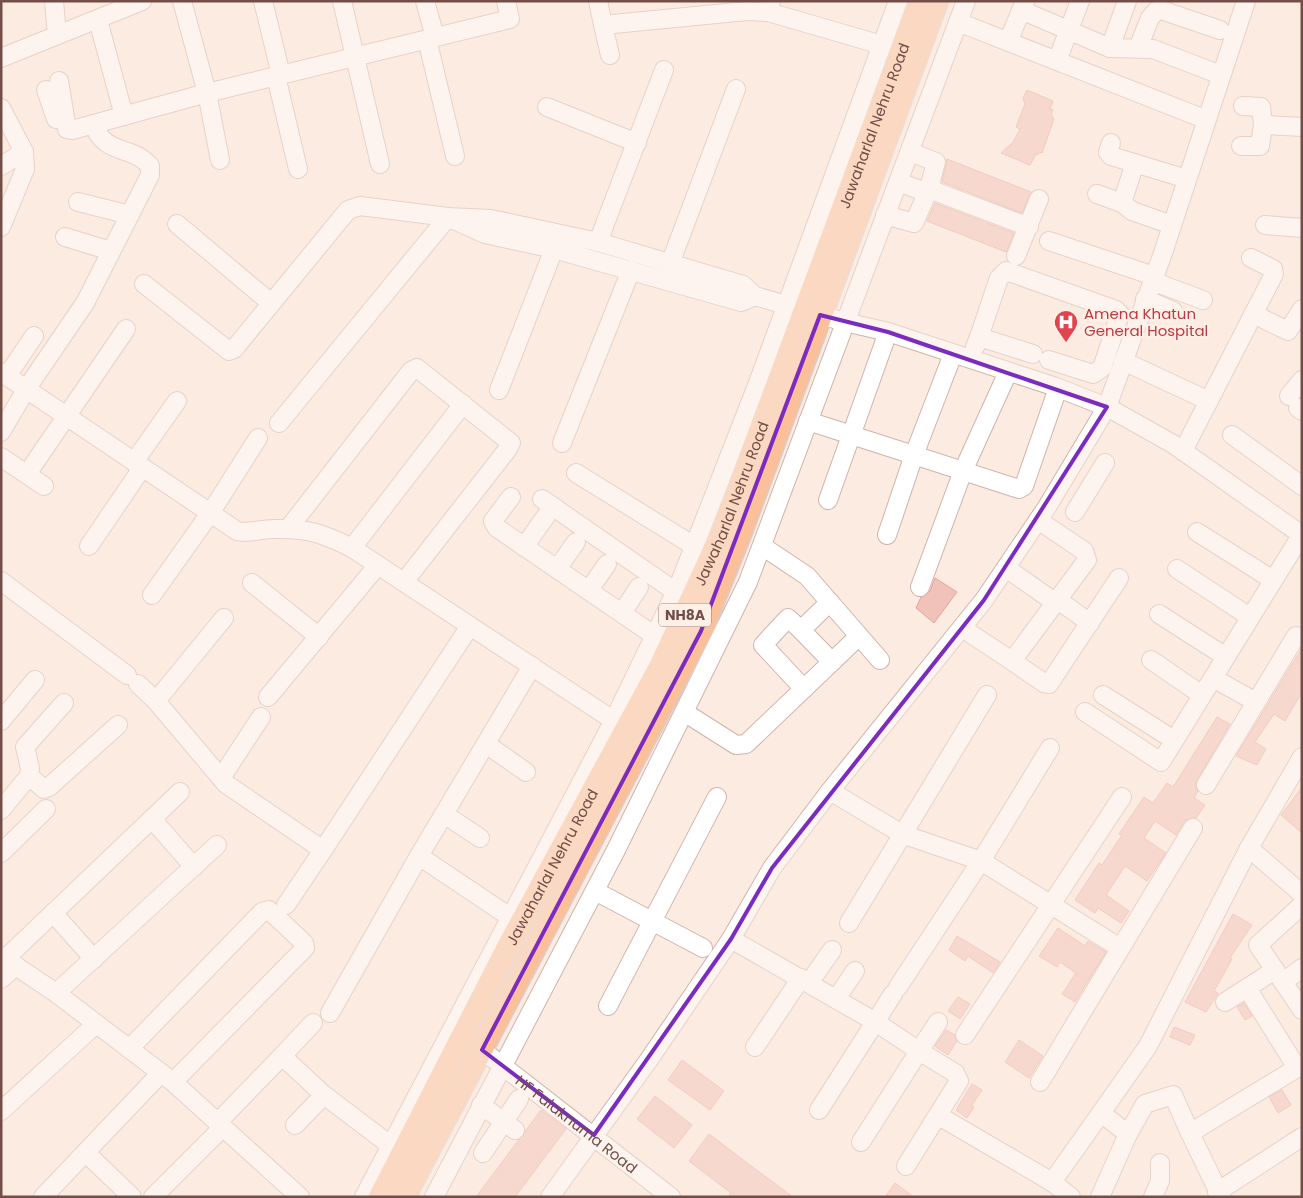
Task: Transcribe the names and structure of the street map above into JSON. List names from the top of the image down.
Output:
{
  "streets": {
    "main road": ["Jawaharlal Nehru Road", "NH8A"],
    "street": ["HF Falaknuma Road"]
  },
  "crossings": [
    ["Jawaharlal Nehru Road", "HF Falaknuma Road"]
  ],
  "places": {
    "hospital": ["Amena Khatun General Hospital"]
  }
}
